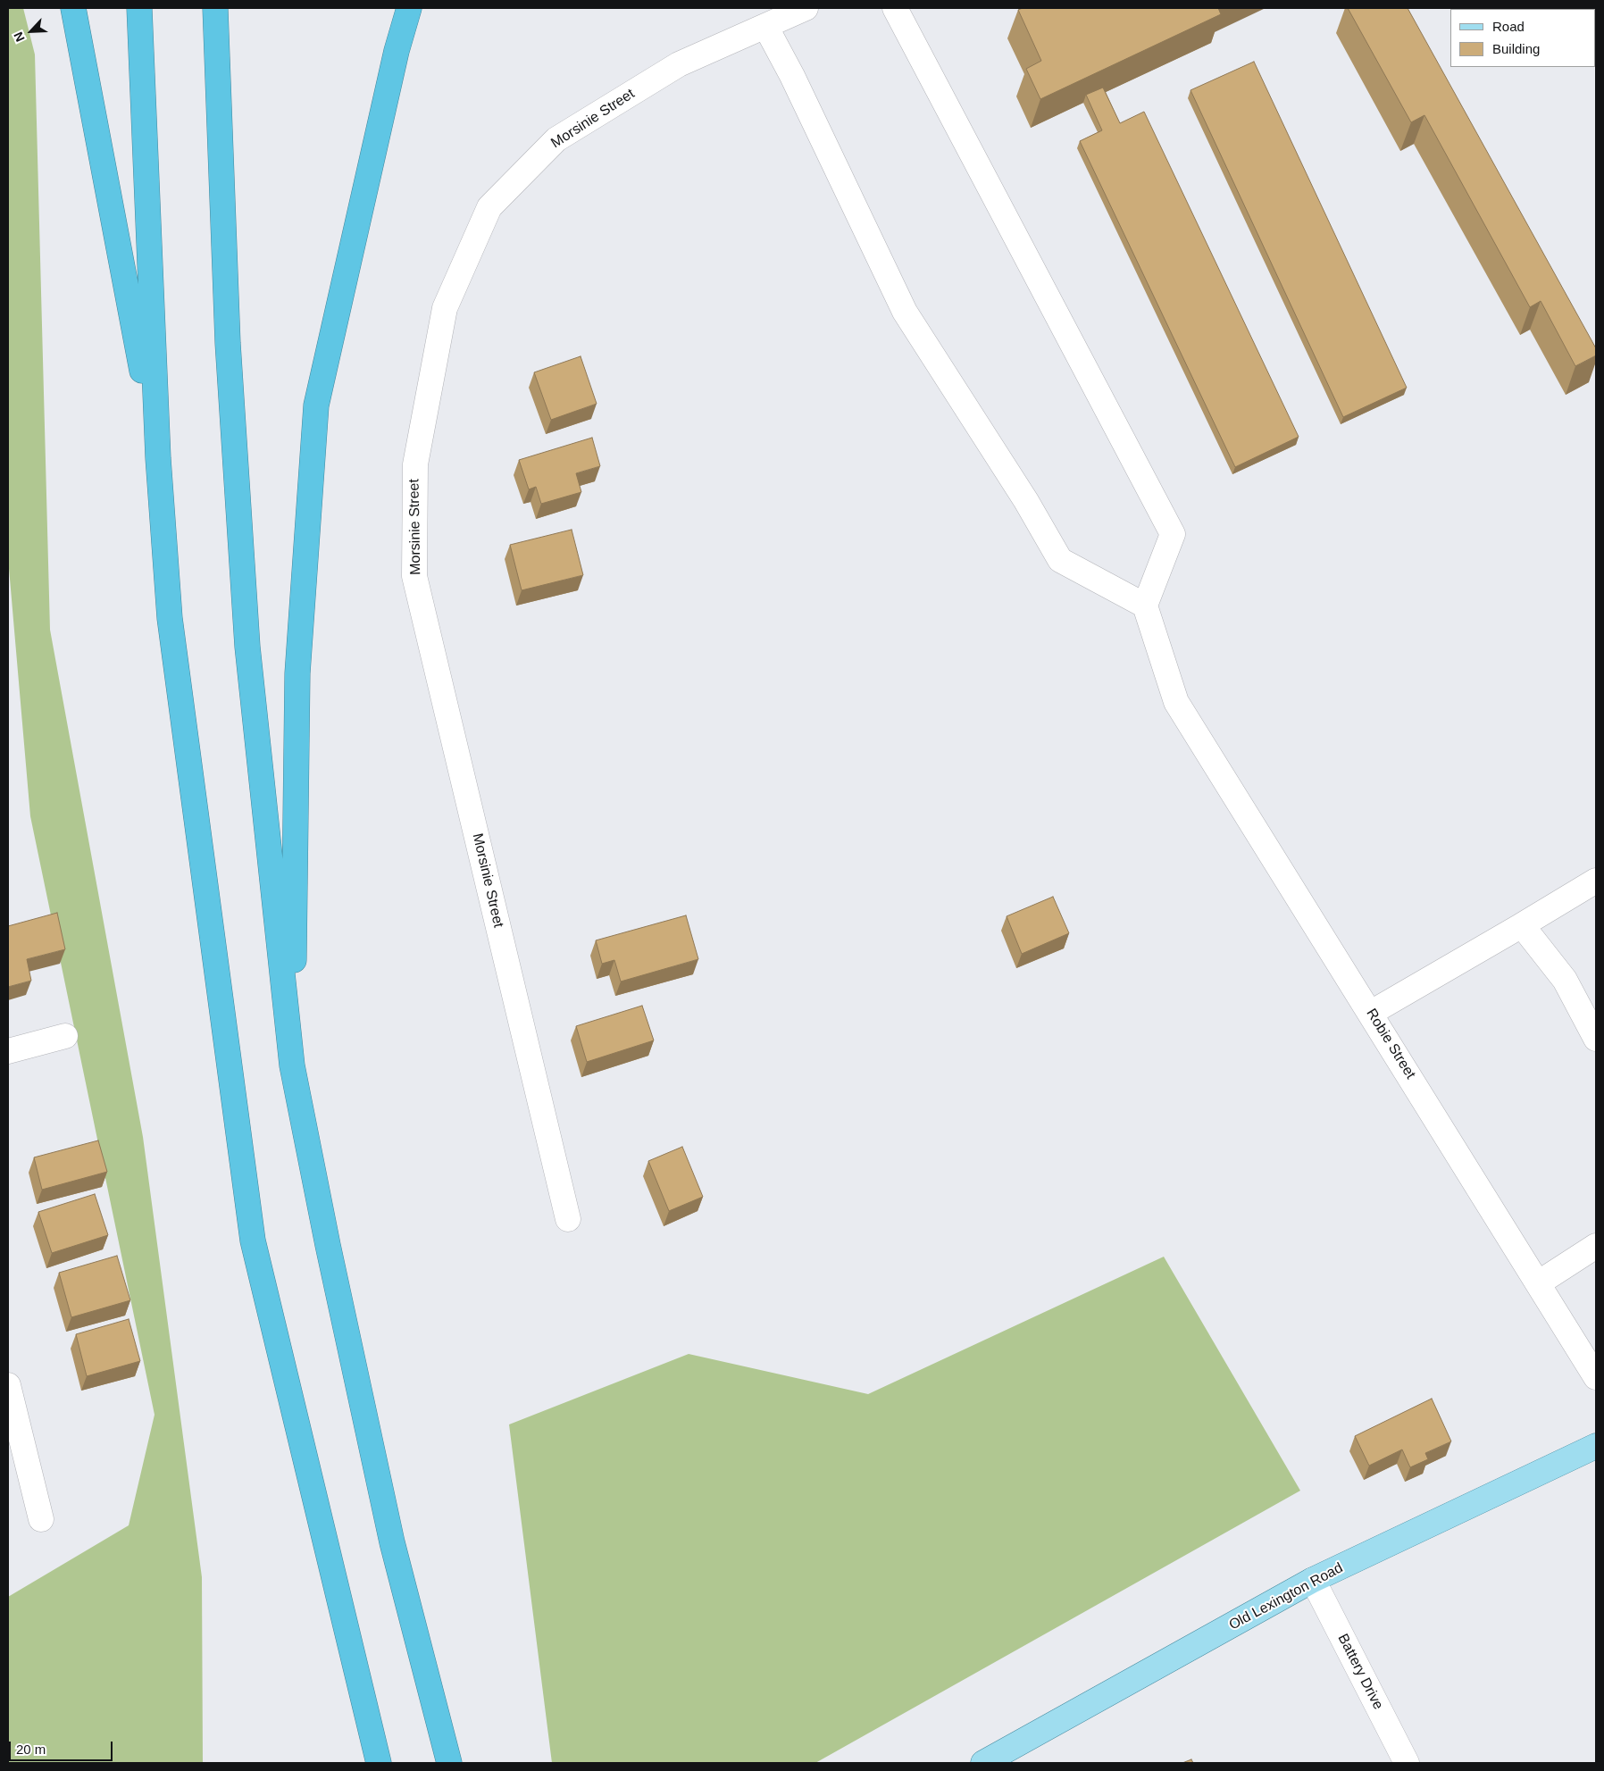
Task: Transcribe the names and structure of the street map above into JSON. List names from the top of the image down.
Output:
{
  "streets": {
    "main road": ["Old Lexington Road"],
    "street": ["Morsinie Street", "Robie Street", "Battery Drive"]
  },
  "crossings": [
    ["Old Lexington Road", "Battery Drive"]
  ],
  "legend": ["Road", "Building"],
  "scale_bar": "20 m",
  "north": "bottom left"
}
